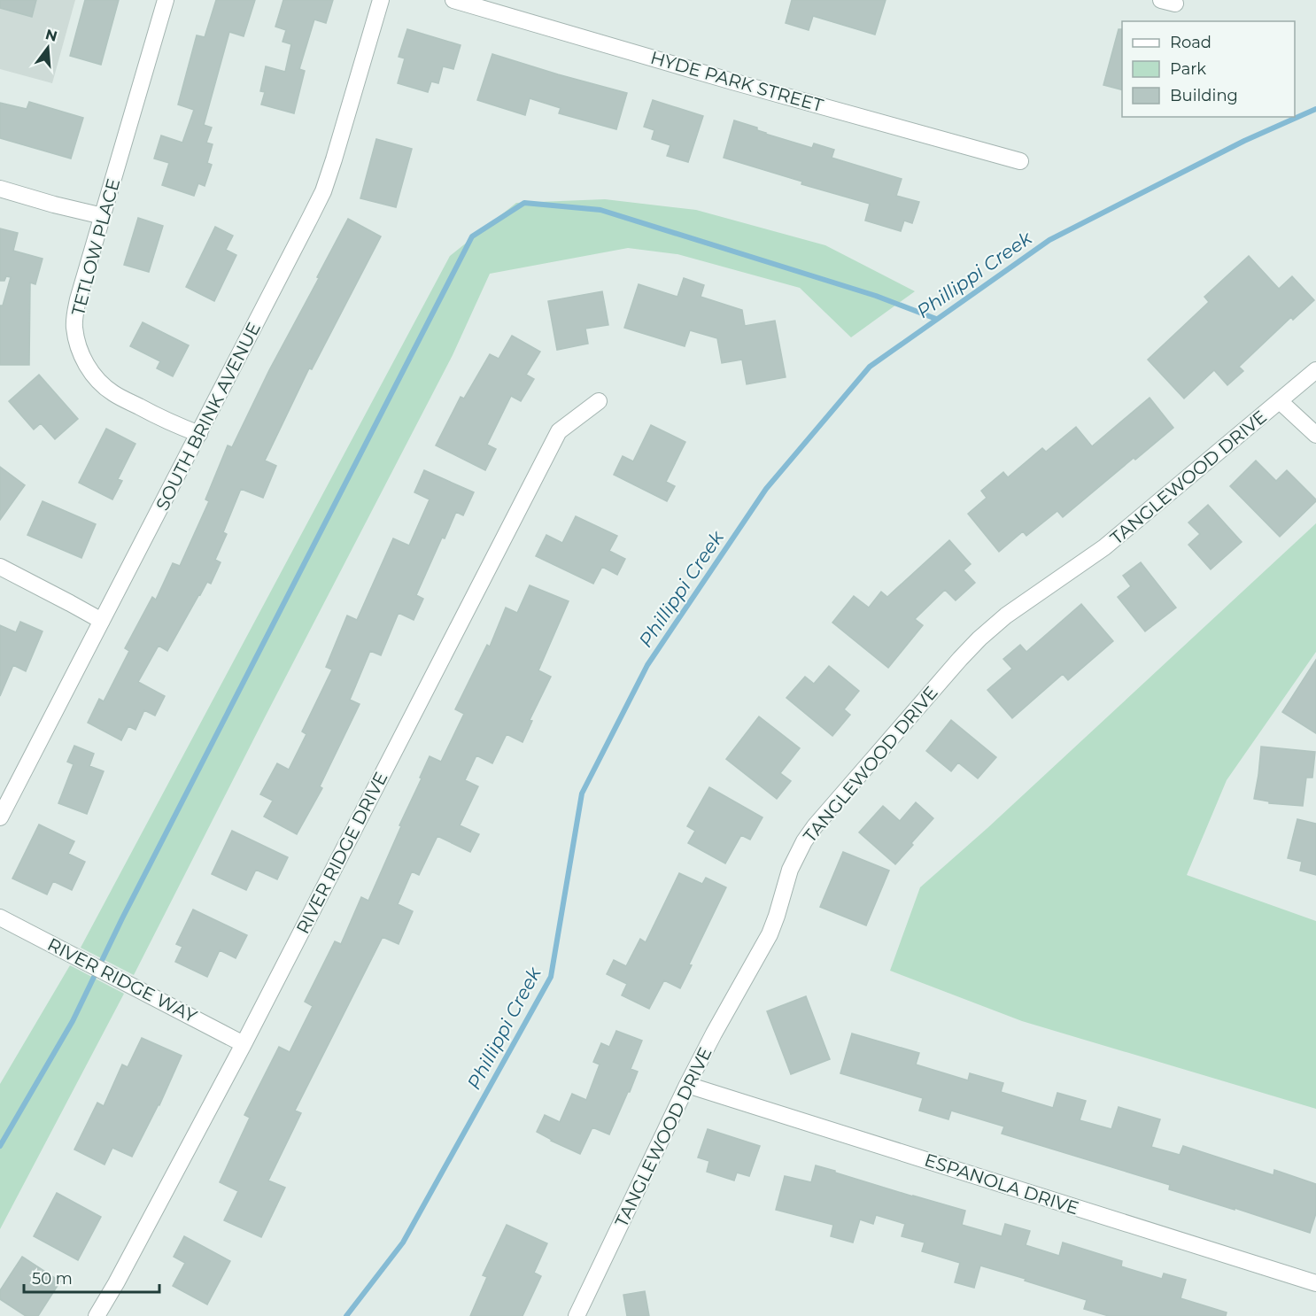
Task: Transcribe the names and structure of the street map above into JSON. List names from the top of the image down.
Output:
{
  "streets": {
    "street": [
      "HYDE PARK STREET",
      "TETLOW PLACE",
      "SOUTH BRINK AVENUE",
      "TANGLEWOOD DRIVE",
      "RIVER RIDGE DRIVE",
      "RIVER RIDGE WAY",
      "ESPANOLA DRIVE"
    ]
  },
  "crossings": [
    ["TETLOW PLACE", "SOUTH BRINK AVENUE"],
    ["TANGLEWOOD DRIVE", "ESPANOLA DRIVE"],
    ["RIVER RIDGE DRIVE", "RIVER RIDGE WAY"]
  ],
  "water": ["Phillippi Creek"],
  "legend": ["Road", "Park", "Building"],
  "scale_bar": "50 m",
  "north": "top"
}
